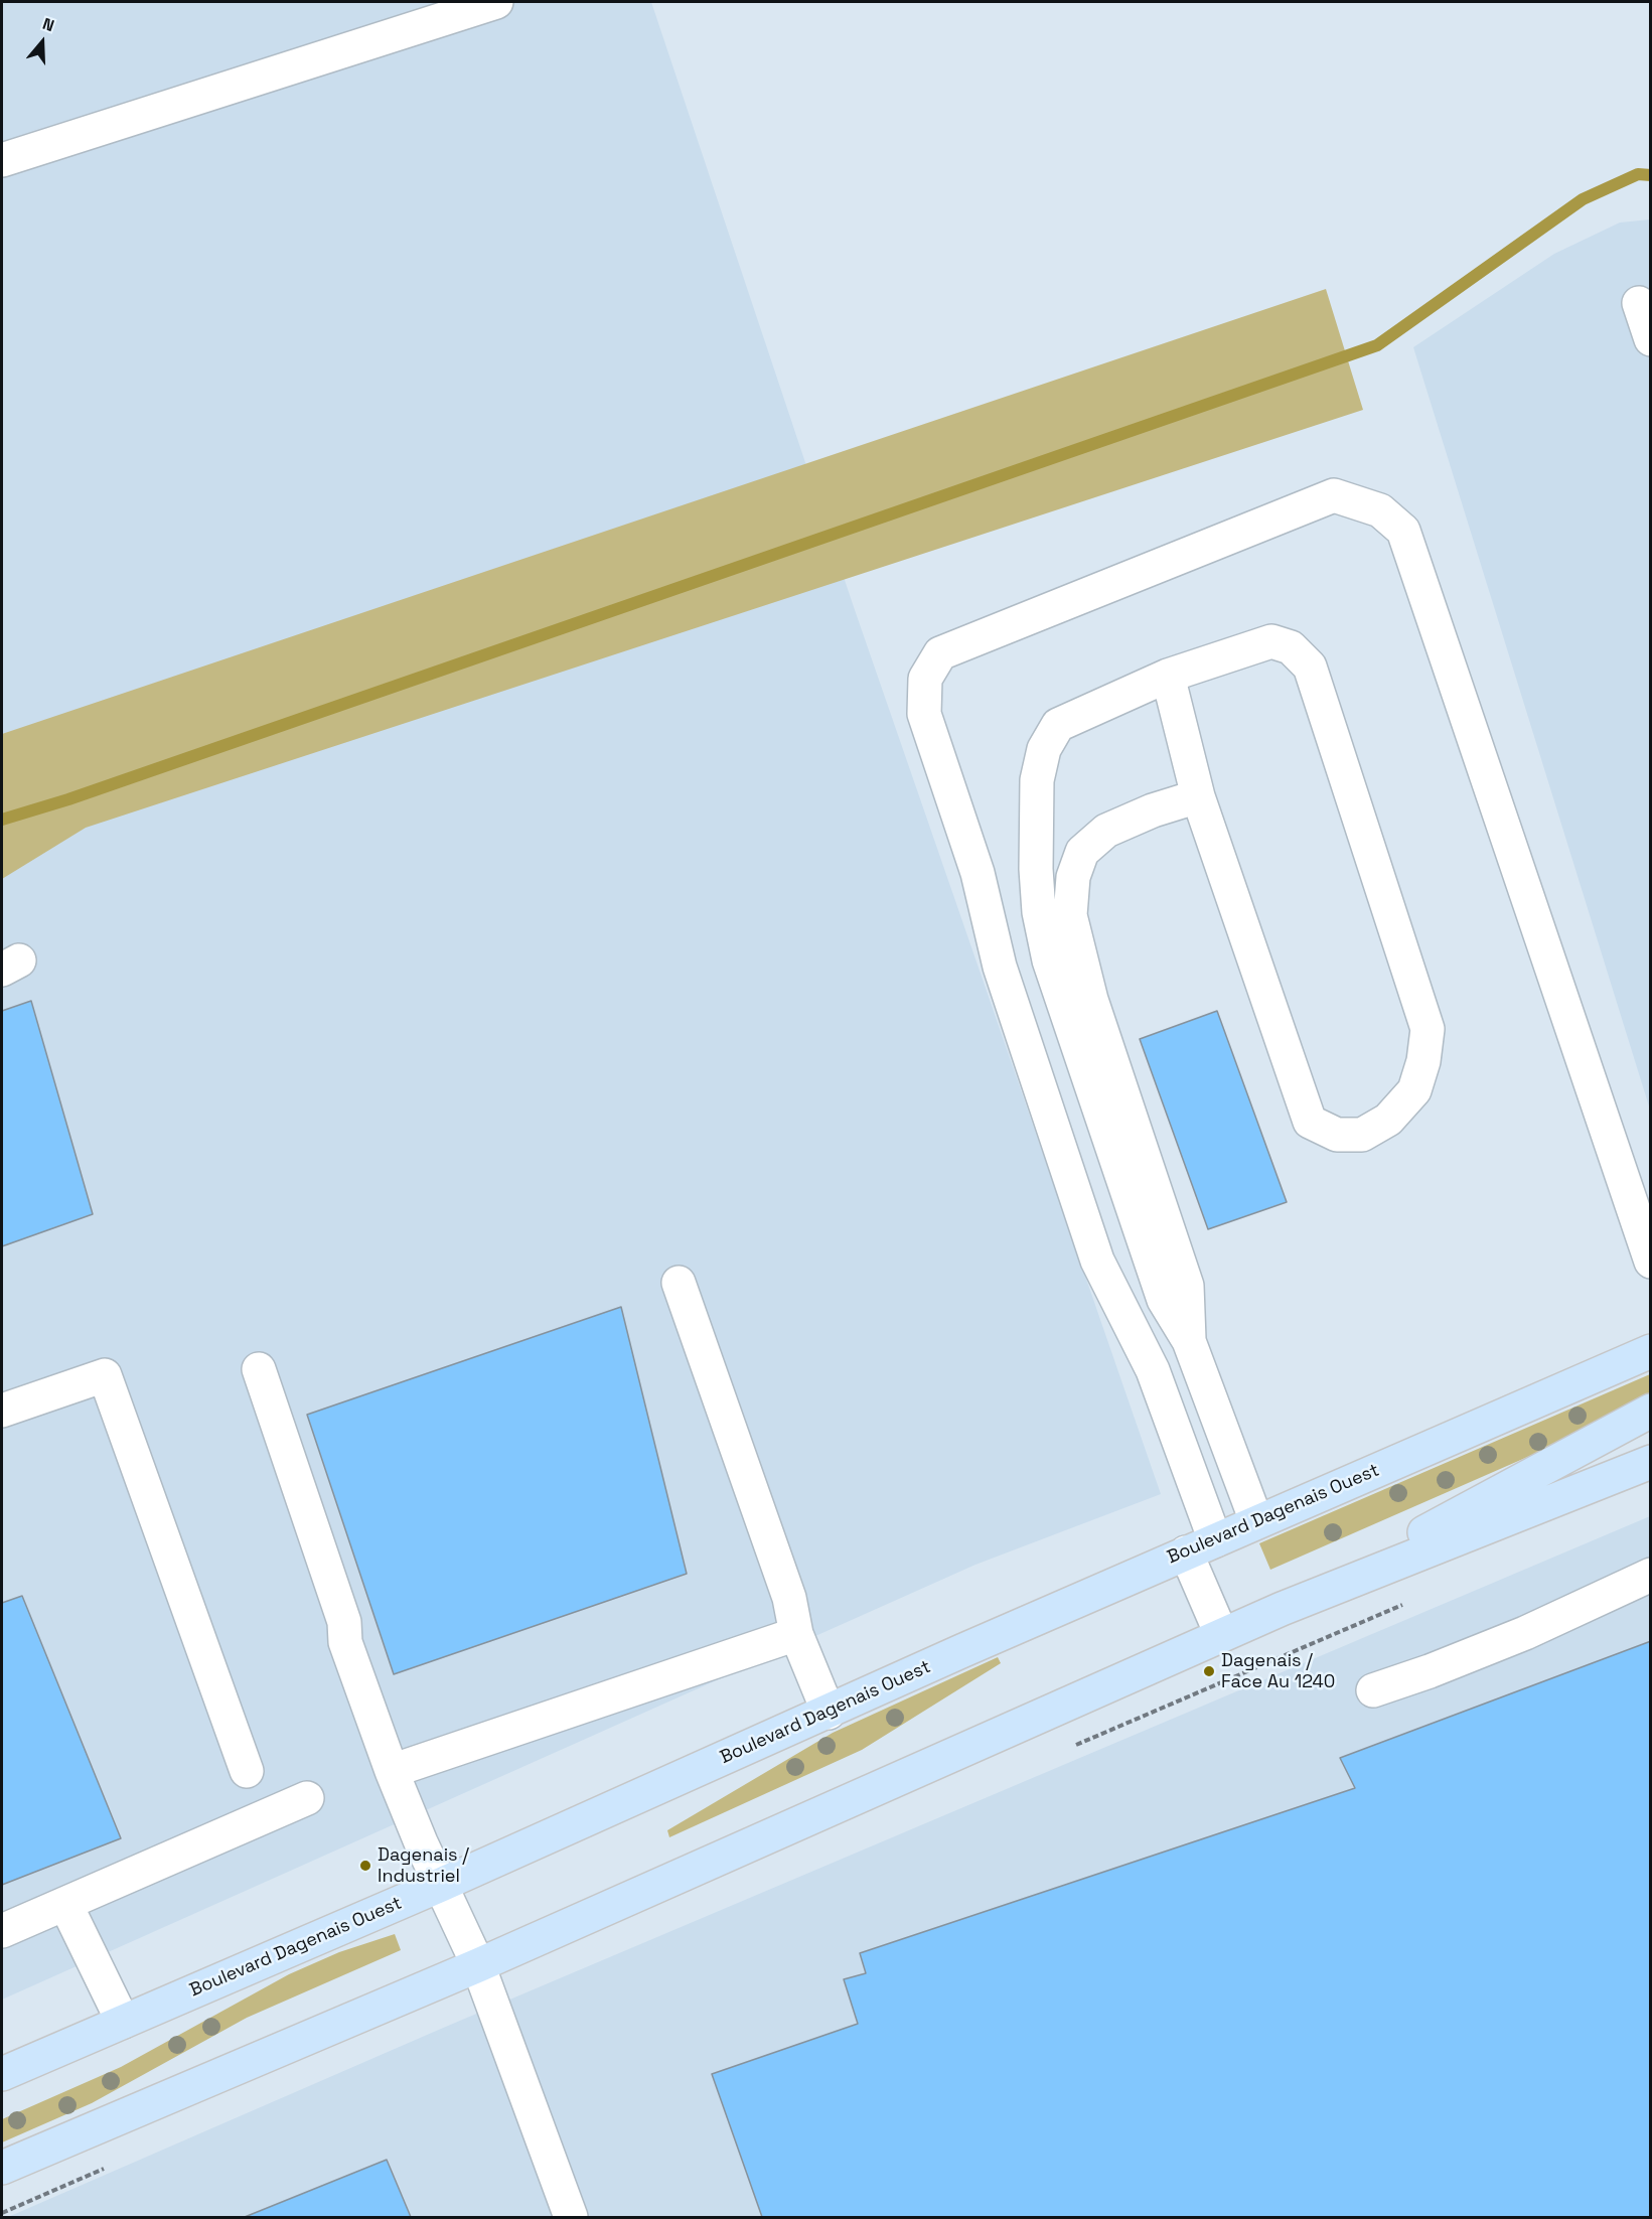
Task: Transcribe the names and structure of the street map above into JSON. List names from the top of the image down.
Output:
{
  "streets": {
    "main road": ["Boulevard Dagenais Ouest"]
  },
  "places": ["Dagenais / Face Au 1240", "Dagenais / Industriel"],
  "north": "top"
}
